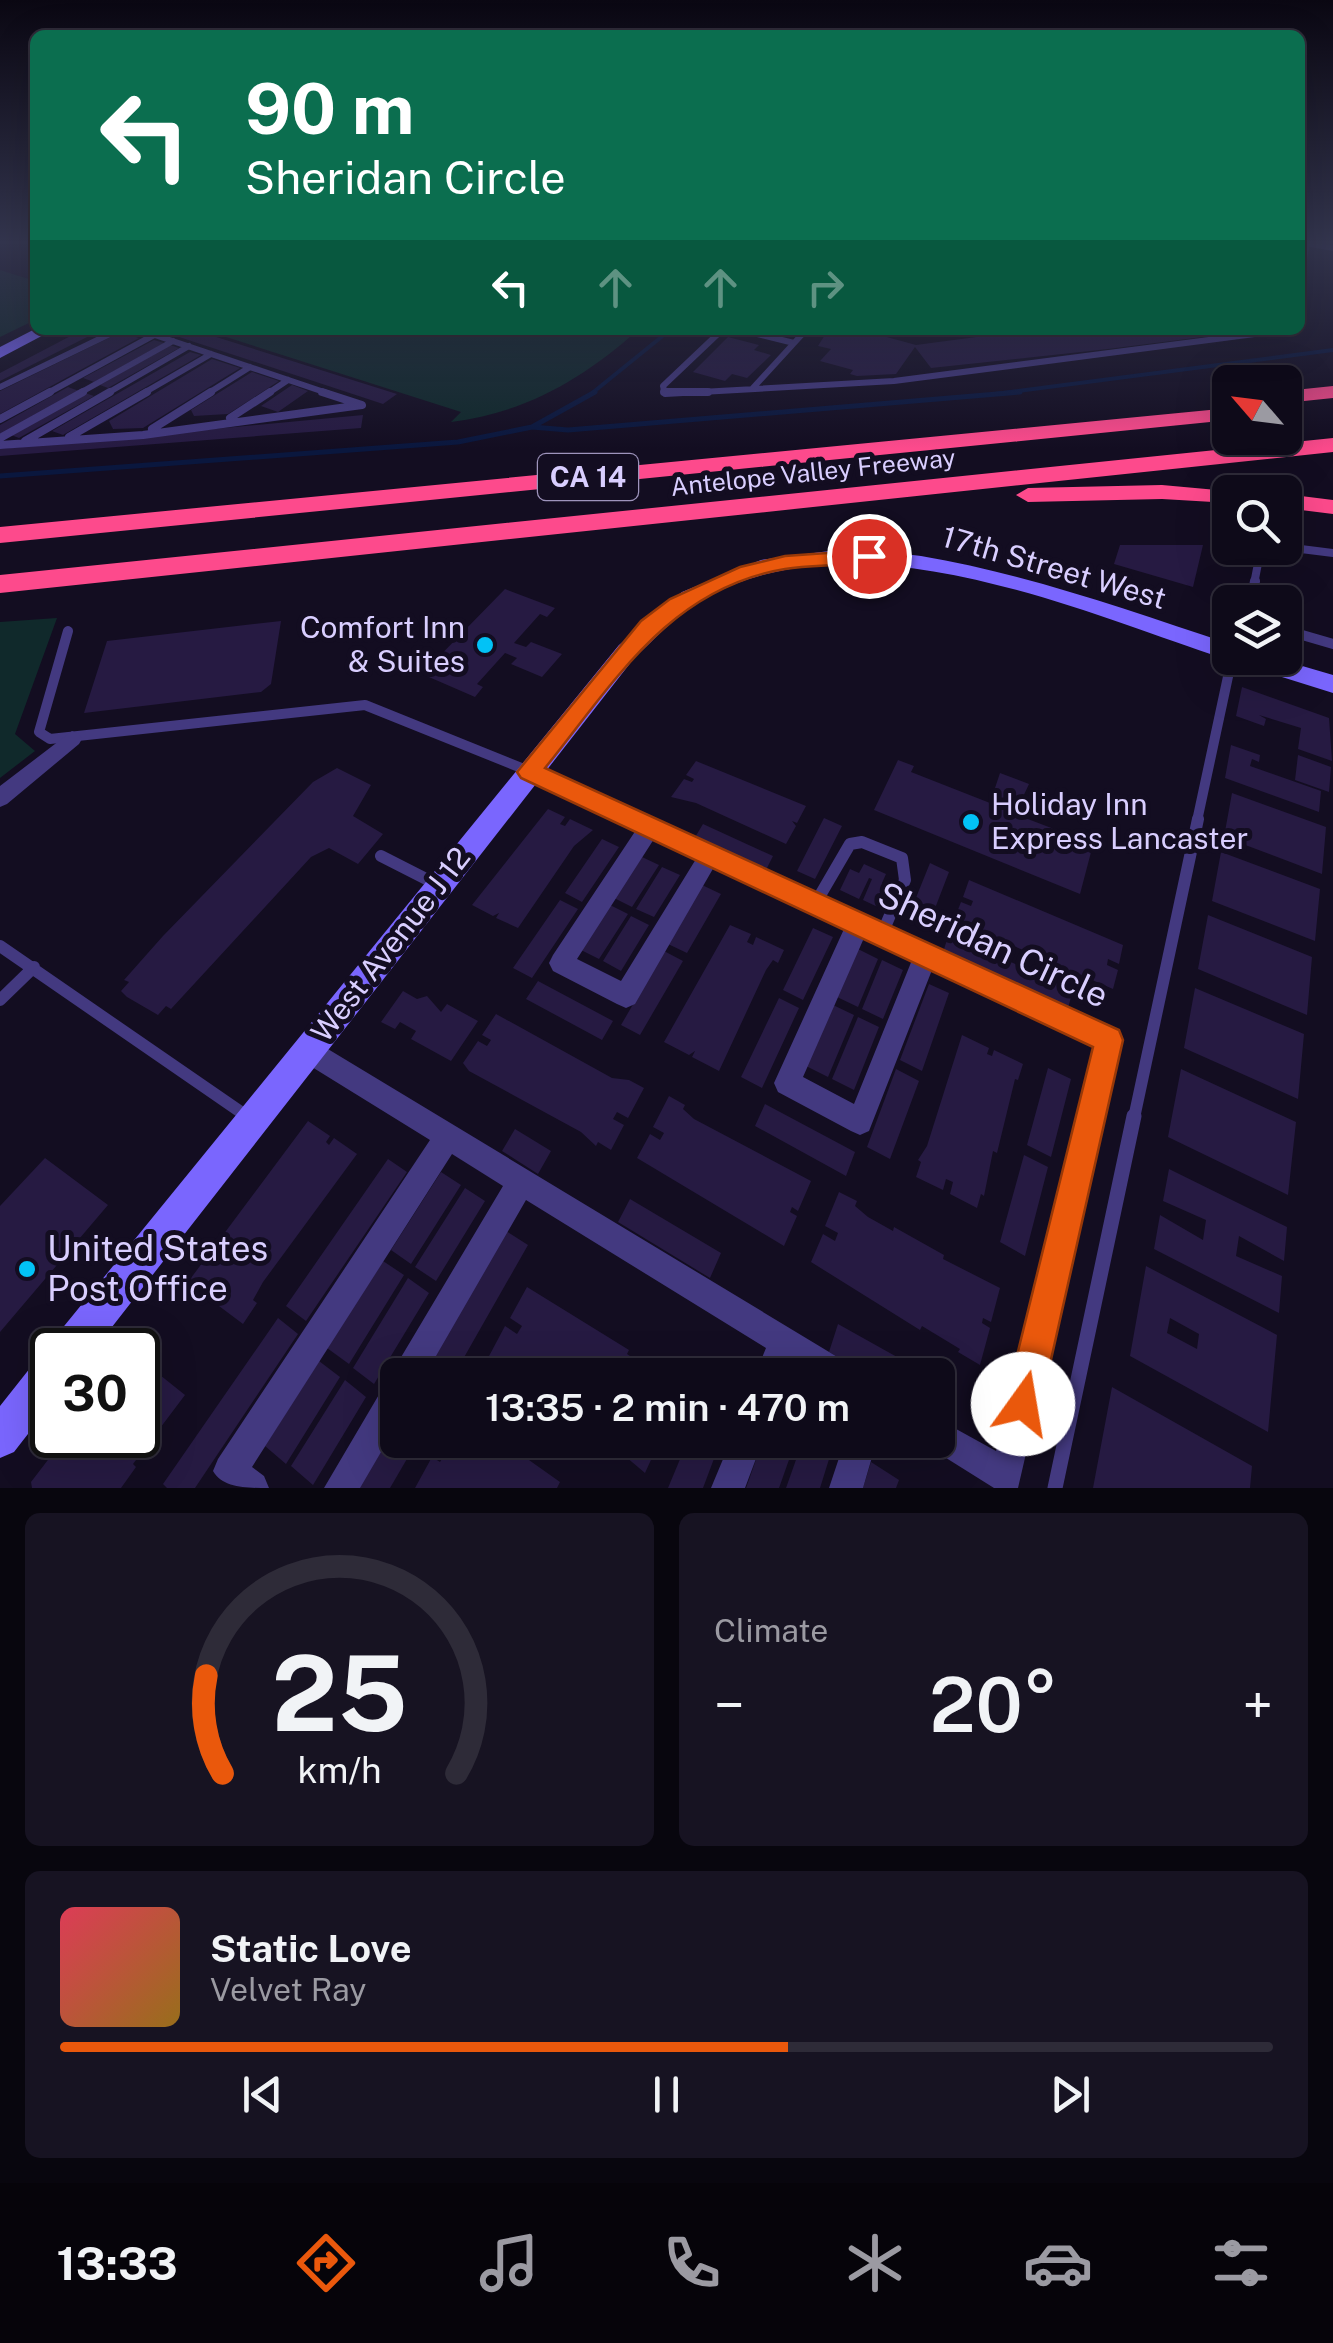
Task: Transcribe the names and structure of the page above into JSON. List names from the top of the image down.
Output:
{
  "streets": {
    "highway": ["Antelope Valley Freeway", "CA 14"],
    "street": ["17th Street West", "West Avenue J 12", "Sheridan Circle"]
  },
  "crossings": [
    ["17th Street West", "West Avenue J 12"],
    ["West Avenue J 12", "Sheridan Circle"]
  ],
  "places": ["Comfort Inn & Suites", "Holiday Inn Express Lancaster", "United States Post Office"],
  "north": "top left",
  "page": {
    "turn": ["90 m", "Sheridan Circle"],
    "limit": "30",
    "trip": "13:35 · 2 min · 470 m",
    "tile": "Climate",
    "heat": ["−", "20°", "+"],
    "song": ["Static Love", "Velvet Ray"],
    "tabs": "13:33",
    "gauge": ["25", "km/h"]
  }
}
